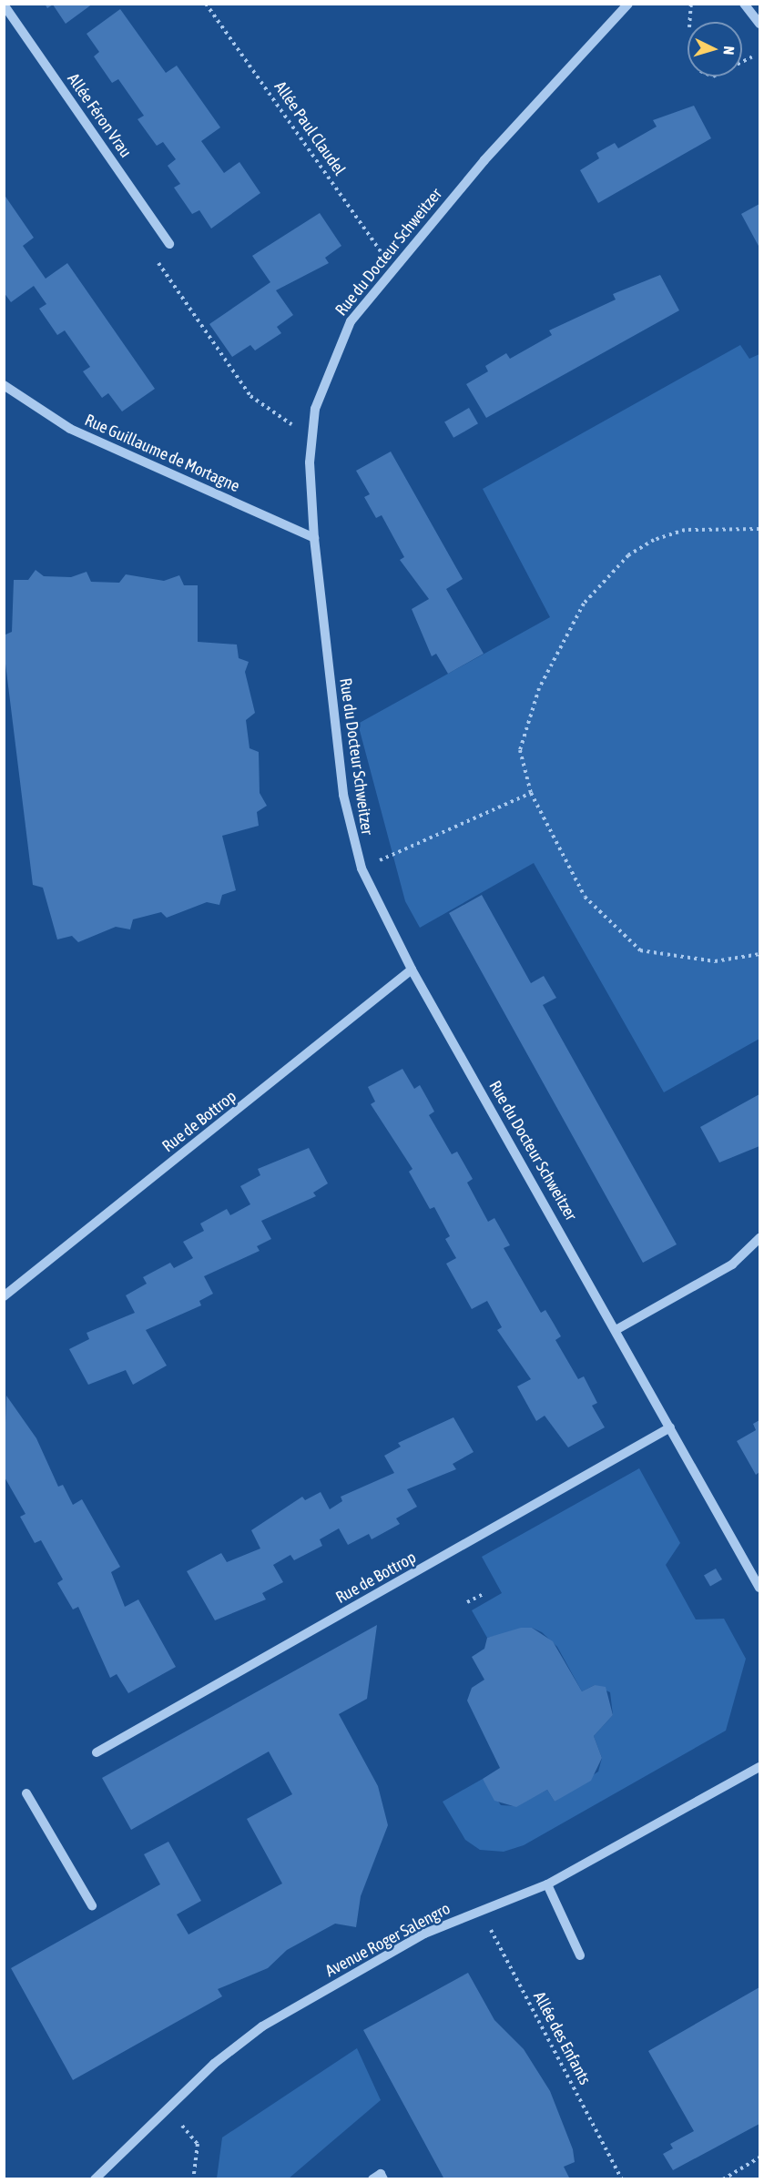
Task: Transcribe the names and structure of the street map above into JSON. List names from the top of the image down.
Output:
{
  "streets": {
    "street": [
      "Allée Féron Vrau",
      "Rue du Docteur Schweitzer",
      "Rue Guillaume de Mortagne",
      "Rue de Bottrop",
      "Avenue Roger Salengro"
    ],
    "path": ["Allée Paul Claudel", "Allée des Enfants"]
  },
  "crossings": [
    ["Allée Paul Claudel", "Rue du Docteur Schweitzer"],
    ["Rue du Docteur Schweitzer", "Rue Guillaume de Mortagne"],
    ["Rue du Docteur Schweitzer", "Rue de Bottrop"],
    ["Avenue Roger Salengro", "Allée des Enfants"]
  ],
  "north": "right"
}
